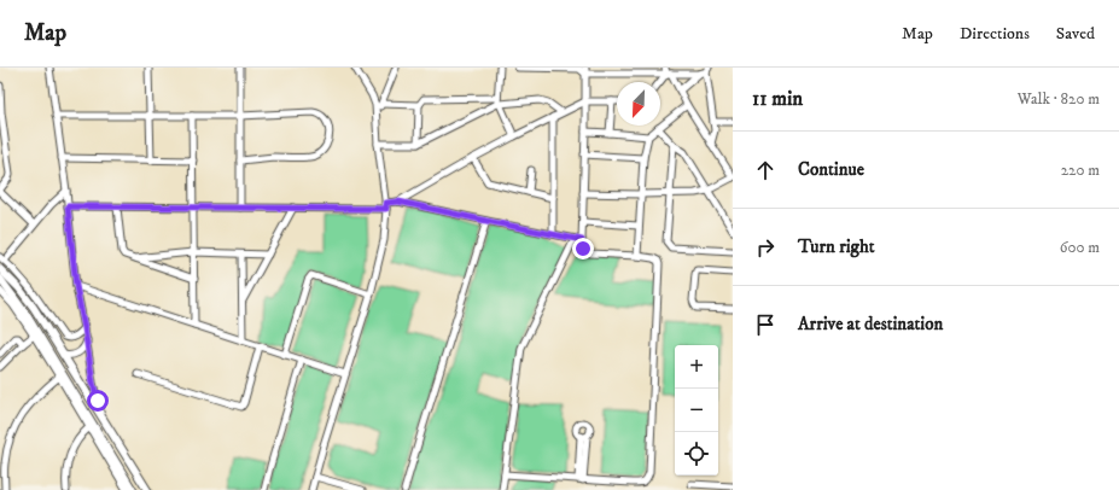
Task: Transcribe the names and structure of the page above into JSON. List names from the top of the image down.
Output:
{
  "north": "bottom left",
  "page": {
    "header": "Map",
    "nav": ["Map", "Directions", "Saved"],
    "heading": ["11 min", "Walk · 820 m"],
    "list": [
      ["Continue", "220 m"],
      ["Turn right", "600 m"],
      "Arrive at destination"
    ],
    "map_buttons": ["+", "−"]
  }
}
